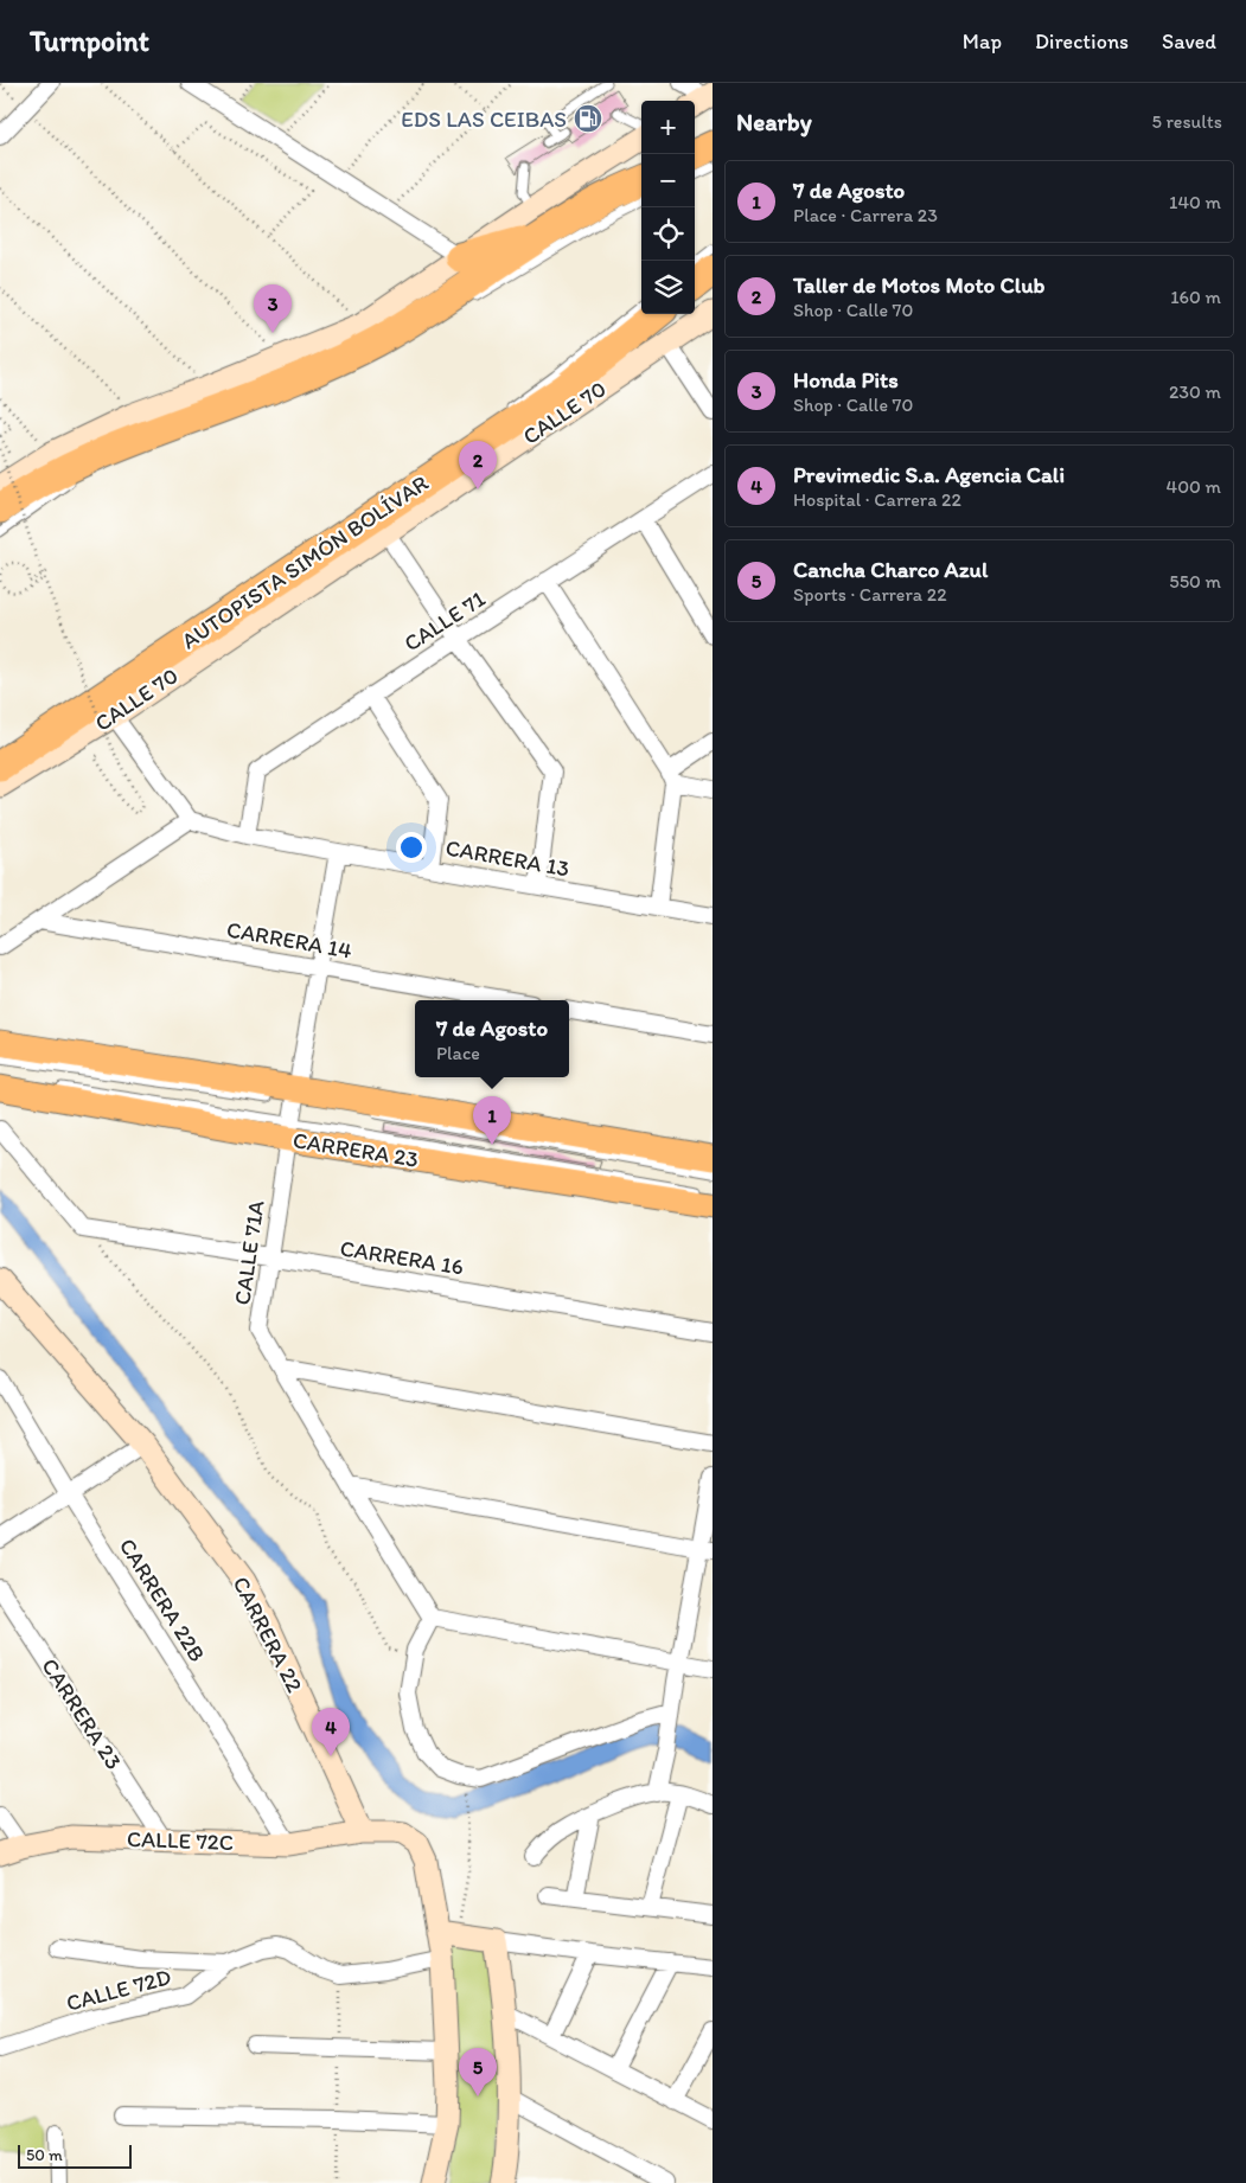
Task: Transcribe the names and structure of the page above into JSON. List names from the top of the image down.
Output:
{
  "streets": {
    "highway": ["AUTOPISTA SIMÓN BOLÍVAR"],
    "main road": ["CARRERA 23"],
    "street": [
      "CALLE 70",
      "CALLE 71",
      "CARRERA 13",
      "CARRERA 14",
      "CALLE 71A",
      "CARRERA 16",
      "CARRERA 22B",
      "CARRERA 22",
      "CALLE 72C",
      "CALLE 72D"
    ]
  },
  "crossings": [
    ["CALLE 70", "AUTOPISTA SIMÓN BOLÍVAR"],
    ["CALLE 71", "CARRERA 13"],
    ["CARRERA 13", "CALLE 71A"],
    ["CARRERA 14", "CALLE 71A"],
    ["CARRERA 23", "CALLE 71A"],
    ["CARRERA 23", "CALLE 72C"],
    ["CALLE 71A", "CARRERA 16"],
    ["CARRERA 22B", "CALLE 72C"],
    ["CARRERA 22", "CALLE 72C"]
  ],
  "places": {
    "fuel station": ["EDS LAS CEIBAS"]
  },
  "scale_bar": "50 m",
  "page": {
    "header": "Turnpoint",
    "nav": ["Map", "Directions", "Saved"],
    "heading": ["Nearby", "5 results"],
    "map_buttons": ["+", "−"],
    "list": [
      {
        "mark": "1",
        "name": "7 de Agosto",
        "note": "Place · Carrera 23",
        "value": "140 m"
      },
      {
        "mark": "2",
        "name": "Taller de Motos Moto Club",
        "note": "Shop · Calle 70",
        "value": "160 m"
      },
      {
        "mark": "3",
        "name": "Honda Pits",
        "note": "Shop · Calle 70",
        "value": "230 m"
      },
      {
        "mark": "4",
        "name": "Previmedic S.a. Agencia Cali",
        "note": "Hospital · Carrera 22",
        "value": "400 m"
      },
      {
        "mark": "5",
        "name": "Cancha Charco Azul",
        "note": "Sports · Carrera 22",
        "value": "550 m"
      }
    ],
    "pins": [
      "3",
      "2",
      "1",
      "4",
      "5"
    ],
    "popup": ["7 de Agosto", "Place"],
    "scale": "50 m"
  }
}
